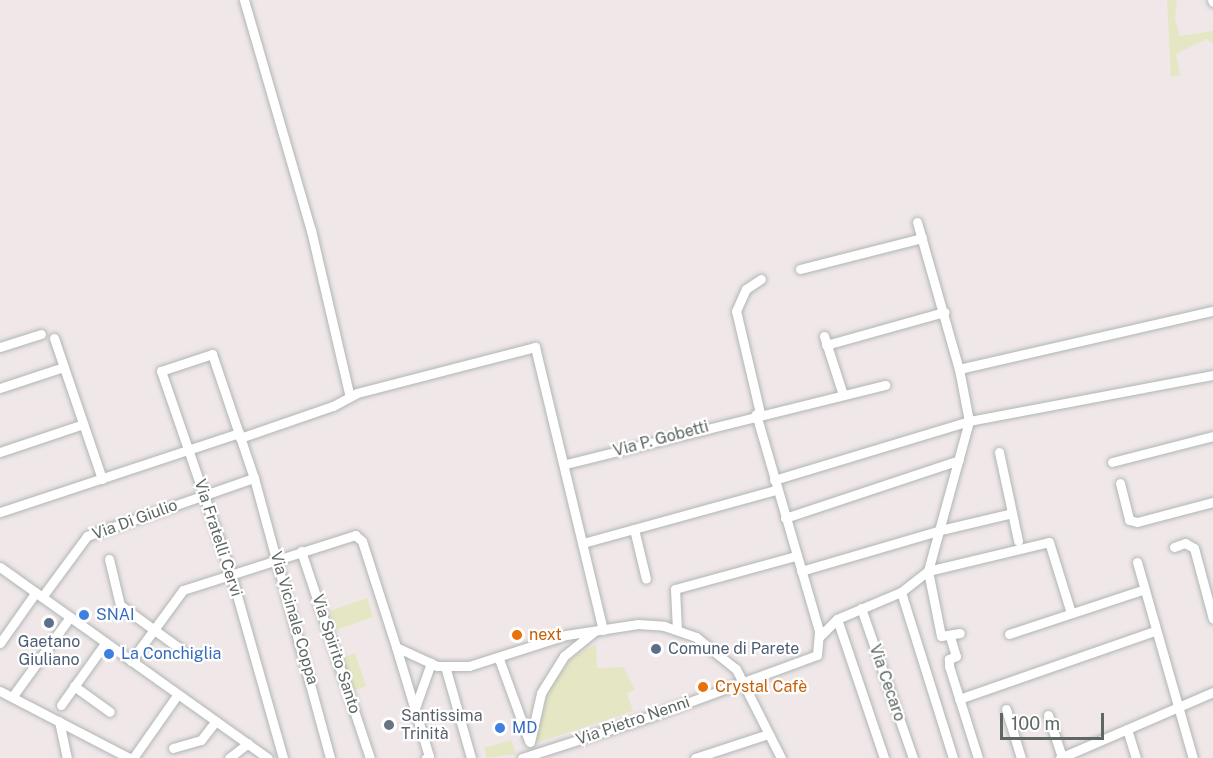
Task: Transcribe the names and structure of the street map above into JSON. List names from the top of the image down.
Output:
{
  "streets": {
    "street": [
      "Via P. Gobetti",
      "Via Di Giulio",
      "Via Fratelli Cervi",
      "Via Vicinale Coppa",
      "Via Spirito Santo",
      "Via Cecaro",
      "Via Pietro Nenni"
    ]
  },
  "crossings": [
    ["Via Di Giulio", "Via Fratelli Cervi"],
    ["Via Di Giulio", "Via Vicinale Coppa"],
    ["Via Fratelli Cervi", "Via Vicinale Coppa"]
  ],
  "places": [
    "SNAI",
    "Gaetano Giuliano",
    "next",
    "Comune di Parete",
    "La Conchiglia",
    "Crystal Cafè",
    "Santissima Trinità",
    "MD"
  ],
  "scale_bar": "100 m"
}
